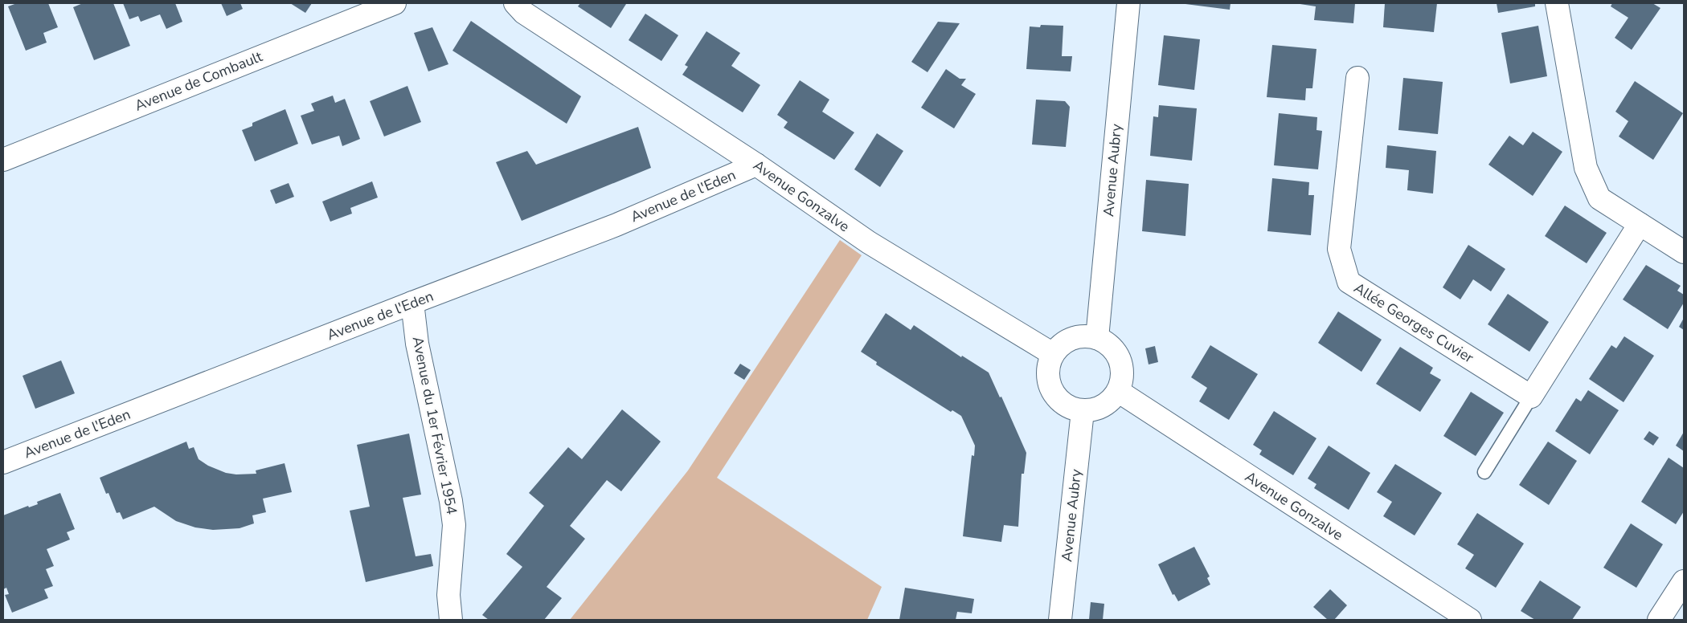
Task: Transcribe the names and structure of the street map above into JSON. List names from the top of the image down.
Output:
{
  "streets": {
    "street": [
      "Avenue de Combault",
      "Avenue Aubry",
      "Avenue de l'Eden",
      "Avenue Gonzalve",
      "Allée Georges Cuvier",
      "Avenue du 1er Février 1954"
    ]
  },
  "crossings": [
    ["Avenue Aubry", "Avenue Gonzalve"],
    ["Avenue de l'Eden", "Avenue Gonzalve"],
    ["Avenue de l'Eden", "Avenue du 1er Février 1954"]
  ]
}
